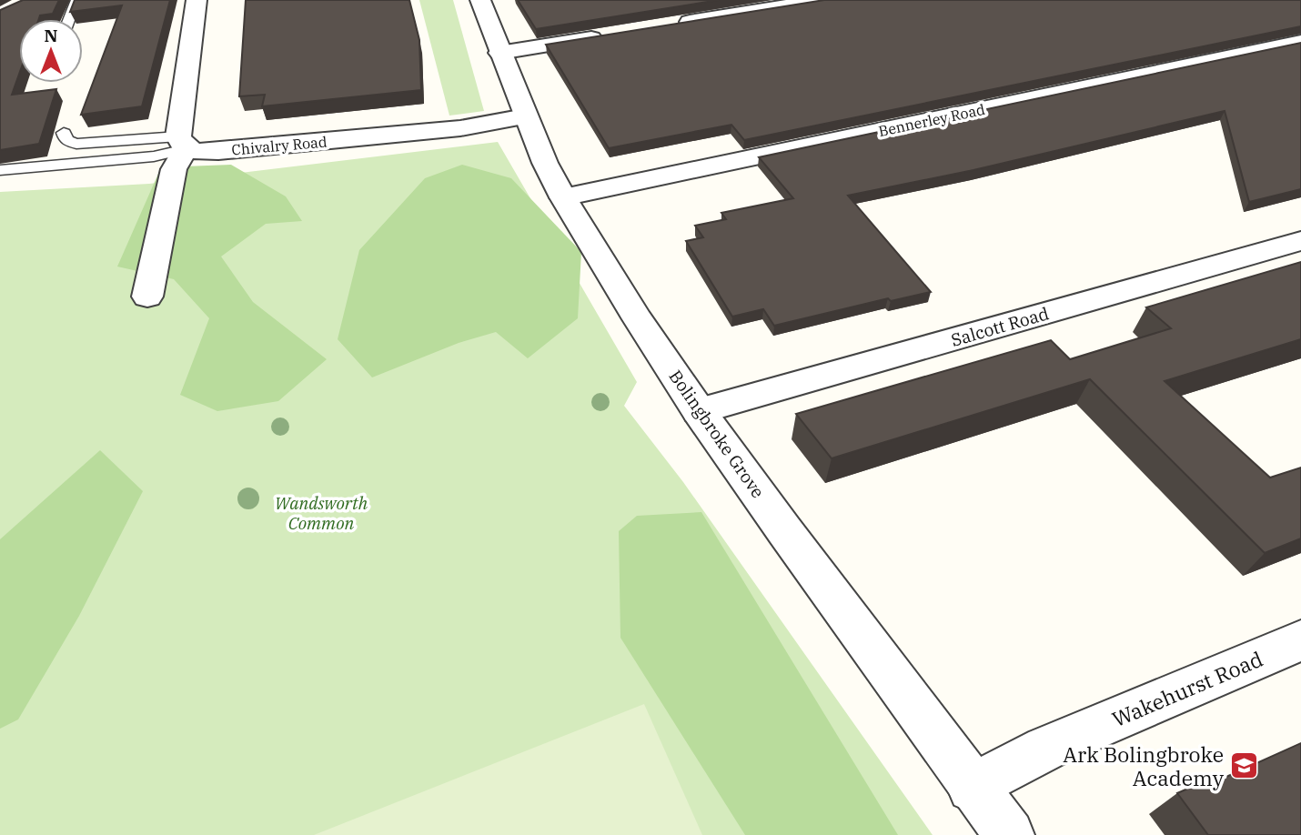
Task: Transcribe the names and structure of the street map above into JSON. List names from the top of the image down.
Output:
{
  "streets": {
    "street": [
      "Bennerley Road",
      "Chivalry Road",
      "Salcott Road",
      "Bolingbroke Grove",
      "Wakehurst Road"
    ]
  },
  "crossings": [
    ["Bennerley Road", "Bolingbroke Grove"],
    ["Chivalry Road", "Bolingbroke Grove"],
    ["Salcott Road", "Bolingbroke Grove"],
    ["Bolingbroke Grove", "Wakehurst Road"]
  ],
  "parks": ["Wandsworth Common"],
  "places": {
    "school or university": ["Ark Bolingbroke Academy"]
  },
  "north": "top"
}
